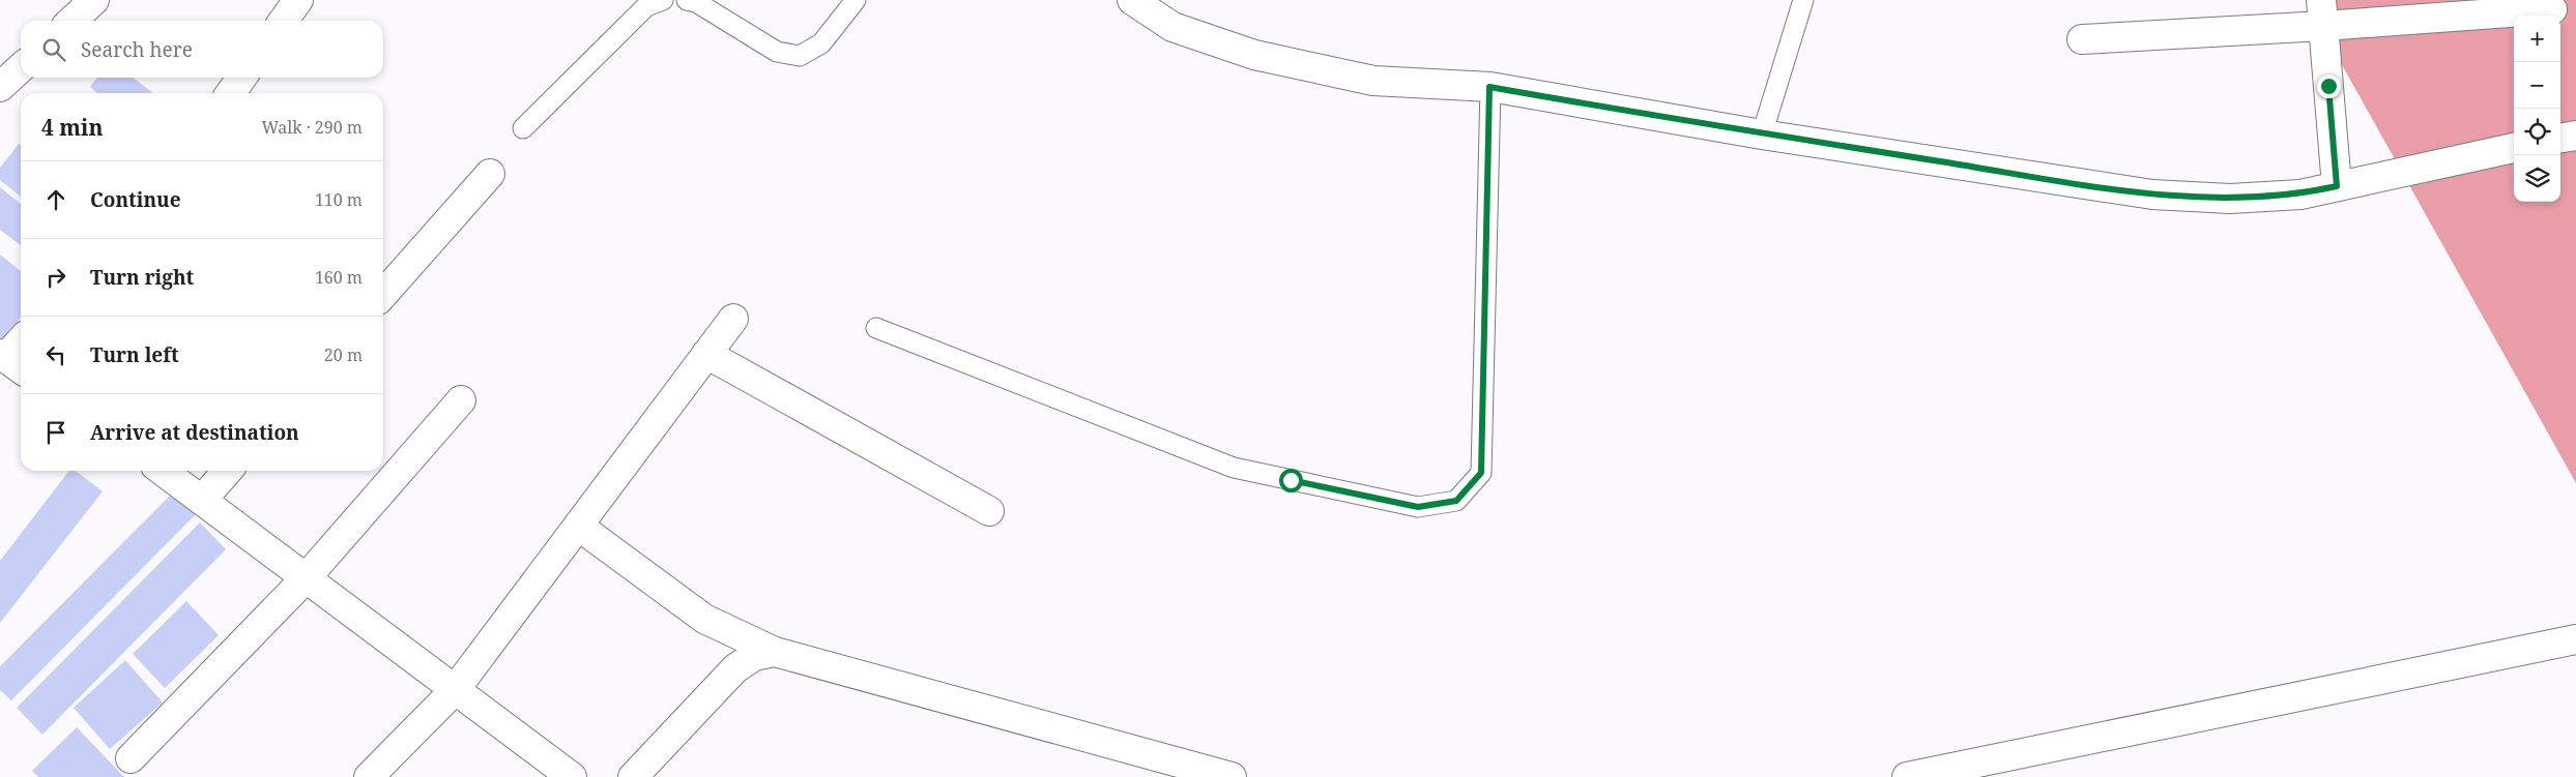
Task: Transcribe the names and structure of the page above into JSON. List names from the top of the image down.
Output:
{
  "page": {
    "map_buttons": ["+", "−"],
    "search": "Search here",
    "heading": ["4 min", "Walk · 290 m"],
    "list": [
      ["Continue", "110 m"],
      ["Turn right", "160 m"],
      ["Turn left", "20 m"],
      "Arrive at destination"
    ]
  }
}
